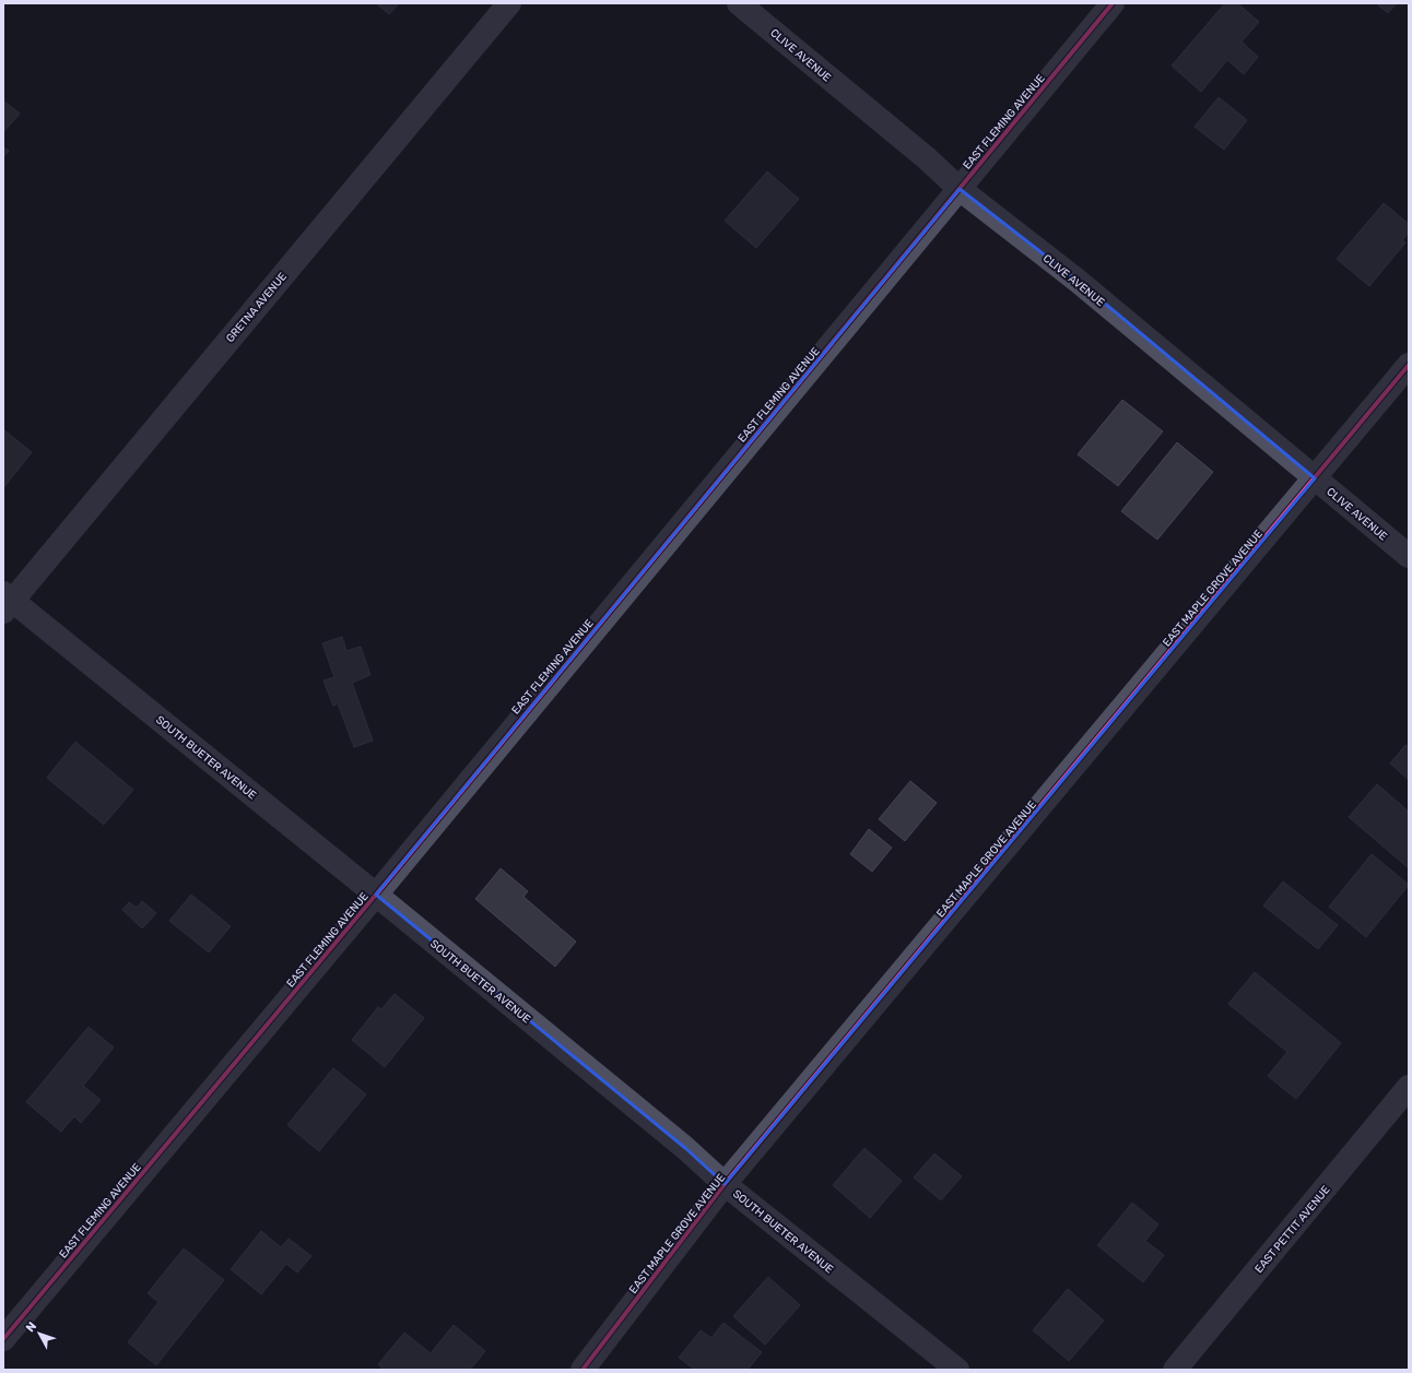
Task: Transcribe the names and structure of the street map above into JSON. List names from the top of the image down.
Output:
{
  "streets": {
    "street": [
      "CLIVE AVENUE",
      "EAST FLEMING AVENUE",
      "GRETNA AVENUE",
      "EAST MAPLE GROVE AVENUE",
      "SOUTH BUETER AVENUE",
      "EAST PETTIT AVENUE"
    ]
  },
  "crossings": [
    ["CLIVE AVENUE", "EAST FLEMING AVENUE"],
    ["CLIVE AVENUE", "EAST MAPLE GROVE AVENUE"],
    ["EAST FLEMING AVENUE", "SOUTH BUETER AVENUE"],
    ["GRETNA AVENUE", "SOUTH BUETER AVENUE"],
    ["EAST MAPLE GROVE AVENUE", "SOUTH BUETER AVENUE"]
  ],
  "north": "top left"
}
